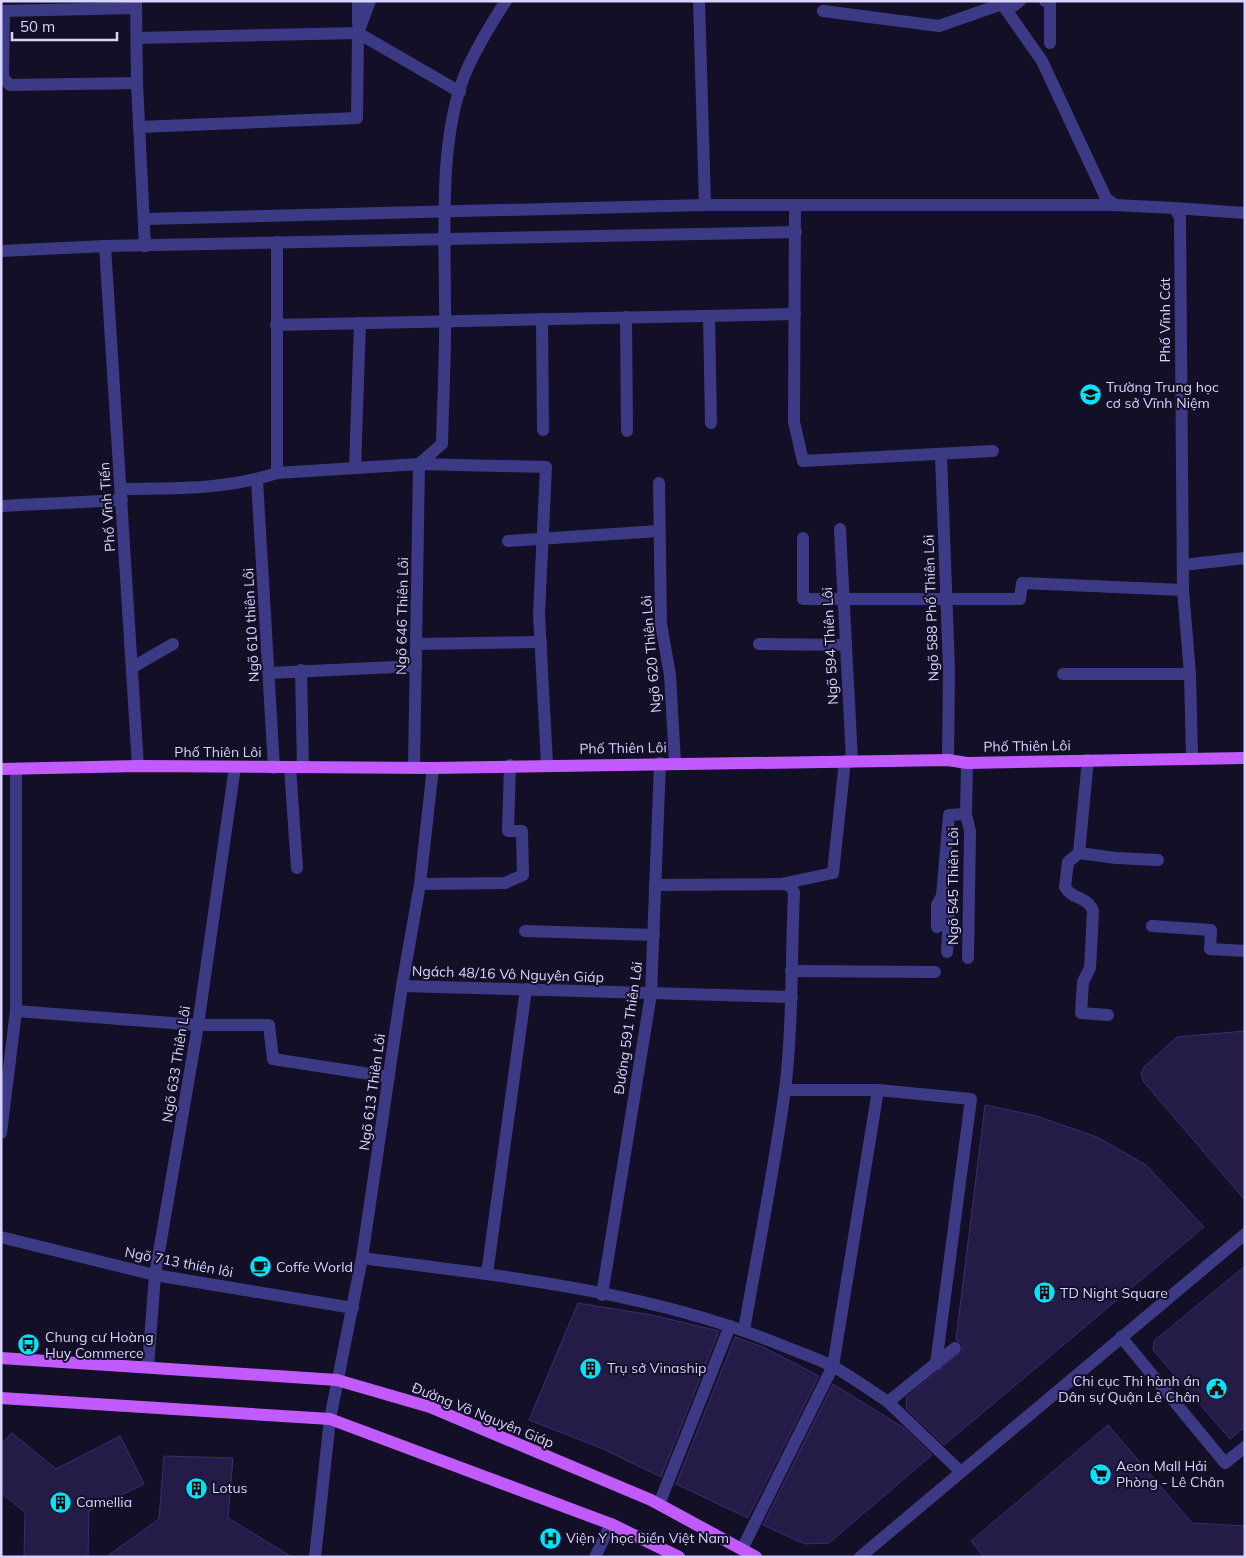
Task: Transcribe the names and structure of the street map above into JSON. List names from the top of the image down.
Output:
{
  "streets": {
    "main road": ["Phố Thiên Lôi", "Đường Võ Nguyên Giáp"],
    "street": [
      "Phố Vĩnh Cát",
      "Phố Vĩnh Tiến",
      "Ngõ 588 Phố Thiên Lôi",
      "Ngõ 646 Thiên Lôi",
      "Ngõ 610 thiên Lôi",
      "Ngõ 594 Thiên Lôi",
      "Ngõ 620 Thiên Lôi",
      "Ngõ 545 Thiên Lôi",
      "Ngách 48/16 Vô Nguyên Giáp",
      "Đường 591 Thiên Lôi",
      "Ngõ 633 Thiên Lôi",
      "Ngõ 613 Thiên Lôi",
      "Ngõ 713 thiên lôi"
    ]
  },
  "crossings": [
    ["Phố Vĩnh Cát", "Phố Thiên Lôi"],
    ["Phố Vĩnh Tiến", "Phố Thiên Lôi"],
    ["Ngõ 588 Phố Thiên Lôi", "Phố Thiên Lôi"],
    ["Ngõ 646 Thiên Lôi", "Phố Thiên Lôi"],
    ["Ngõ 610 thiên Lôi", "Phố Thiên Lôi"],
    ["Ngõ 594 Thiên Lôi", "Phố Thiên Lôi"],
    ["Ngõ 620 Thiên Lôi", "Phố Thiên Lôi"],
    ["Phố Thiên Lôi", "Ngõ 545 Thiên Lôi"],
    ["Phố Thiên Lôi", "Đường 591 Thiên Lôi"],
    ["Phố Thiên Lôi", "Ngõ 633 Thiên Lôi"],
    ["Phố Thiên Lôi", "Ngõ 613 Thiên Lôi"],
    ["Ngách 48/16 Vô Nguyên Giáp", "Đường 591 Thiên Lôi"],
    ["Ngách 48/16 Vô Nguyên Giáp", "Ngõ 613 Thiên Lôi"],
    ["Ngõ 633 Thiên Lôi", "Ngõ 713 thiên lôi"],
    ["Ngõ 633 Thiên Lôi", "Đường Võ Nguyên Giáp"],
    ["Ngõ 613 Thiên Lôi", "Ngõ 713 thiên lôi"],
    ["Ngõ 613 Thiên Lôi", "Đường Võ Nguyên Giáp"]
  ],
  "places": {
    "school or university": ["Trường Trung học cơ sở Vĩnh Niệm"],
    "cafe": ["Coffe World"],
    "building": [
      "TD Night Square",
      "Trụ sở Vinaship",
      "Lotus",
      "Camellia"
    ],
    "bus stop": ["Chung cư Hoàng Huy Commerce"],
    "public building": ["Chi cục Thi hành án Dân sự Quận Lê Chân"],
    "supermarket": ["Aeon Mall Hải Phòng - Lê Chân"],
    "hospital": ["Viện Y học biển Việt Nam"]
  },
  "scale_bar": "50 m"
}
